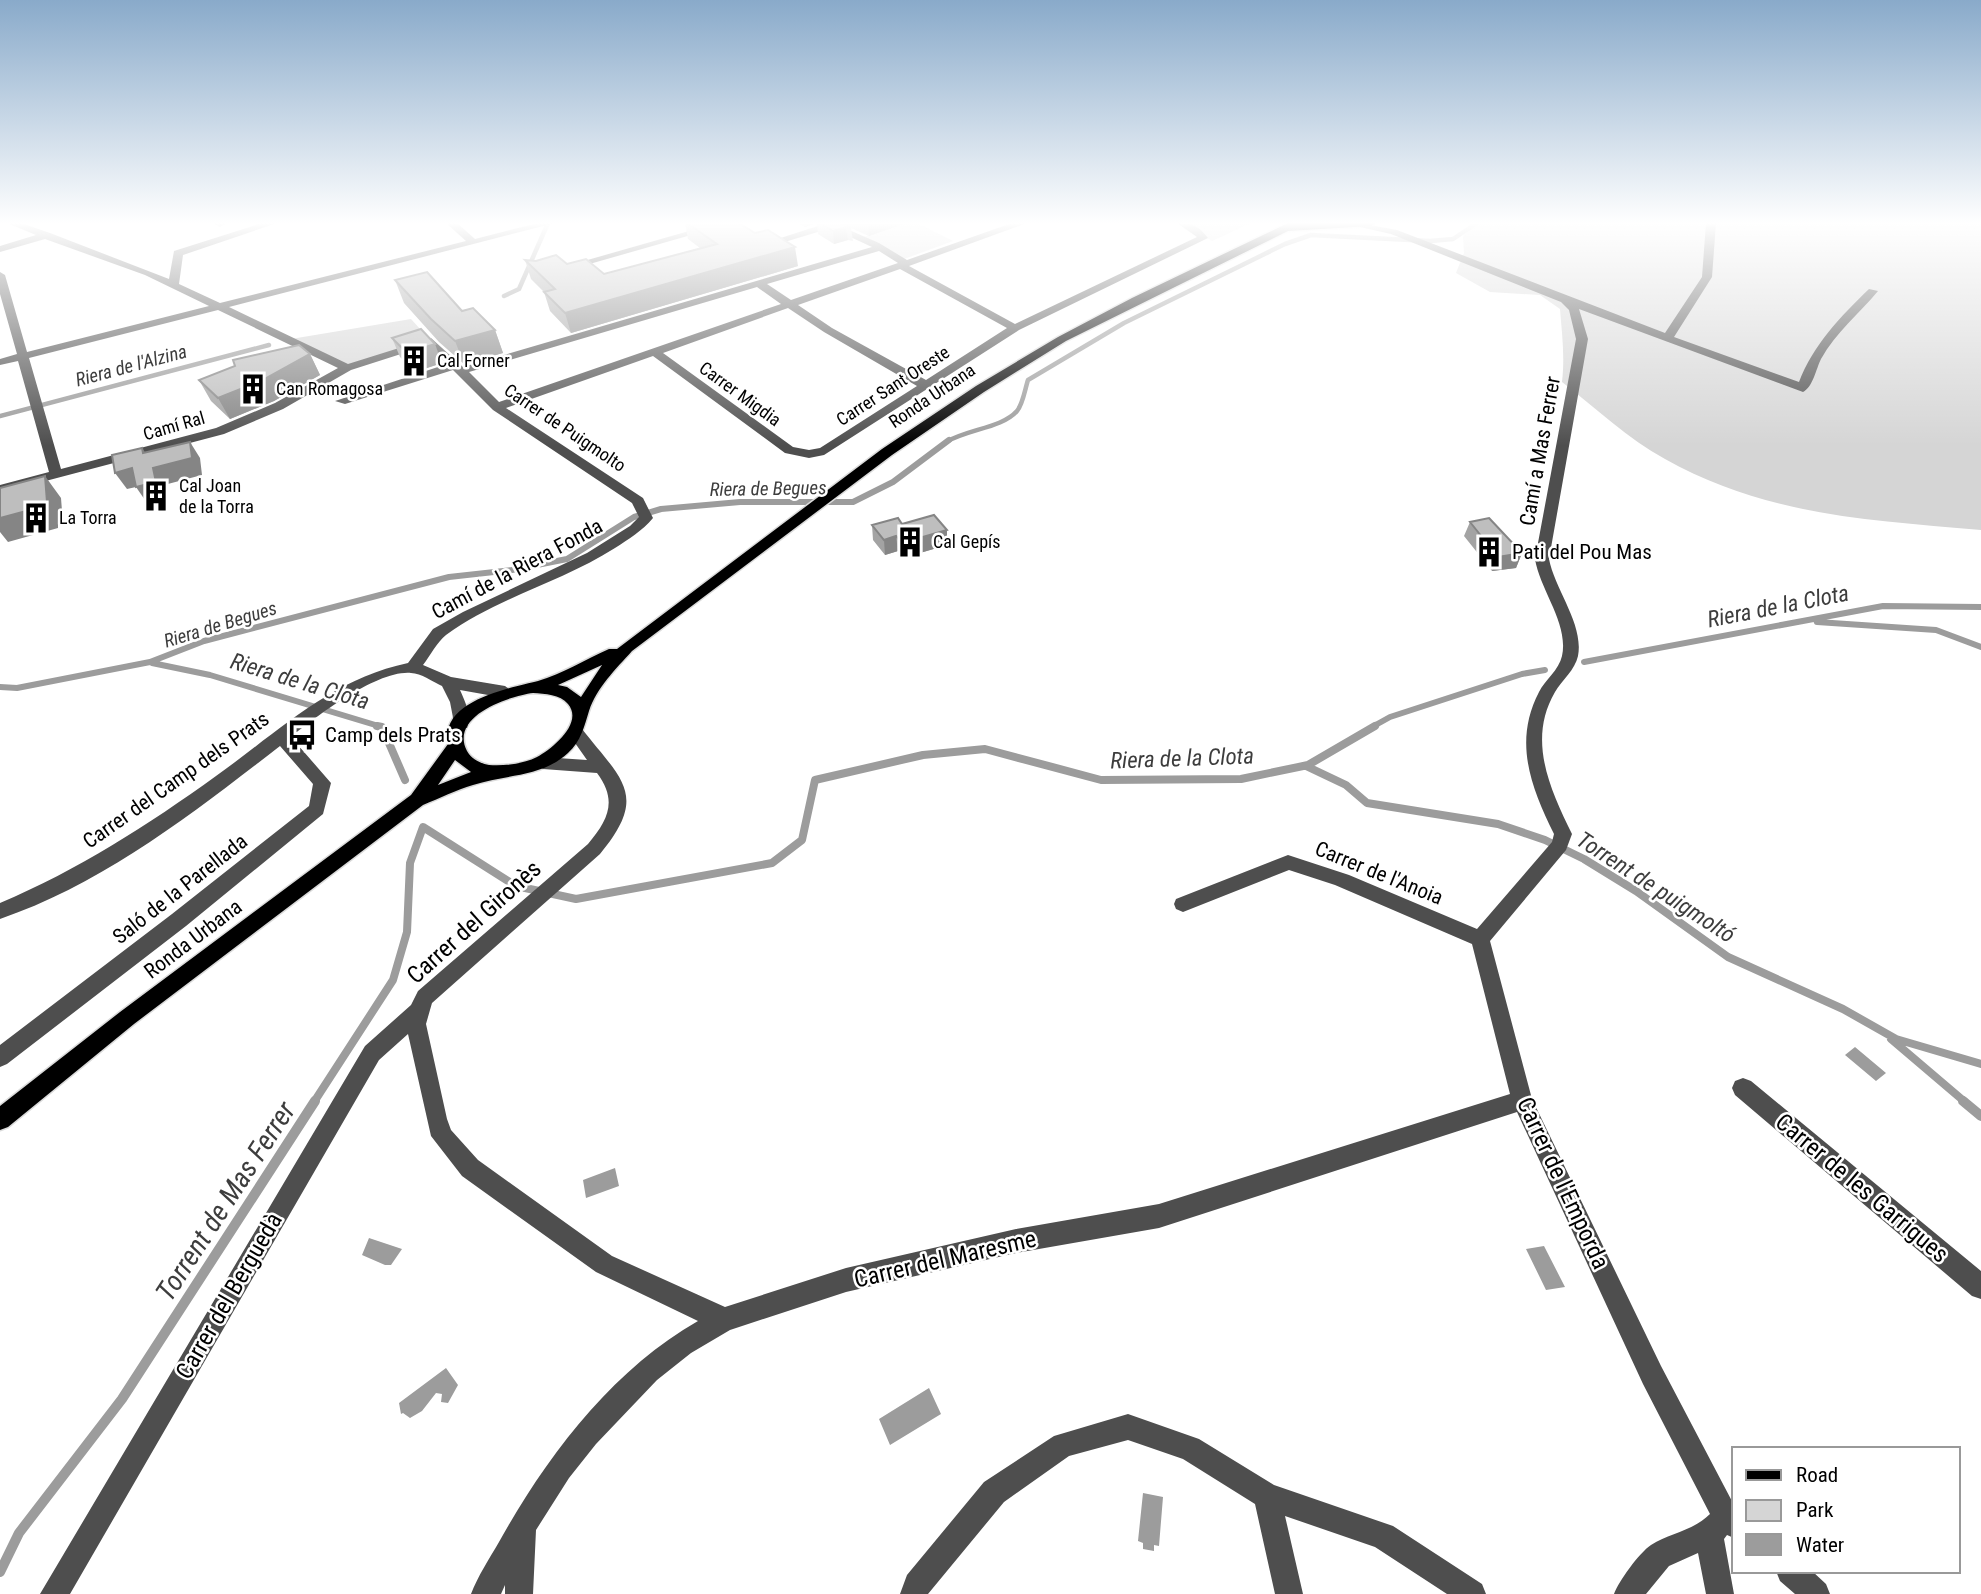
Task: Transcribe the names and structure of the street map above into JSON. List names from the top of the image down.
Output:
{
  "streets": {
    "main road": ["Ronda Urbana"],
    "street": [
      "Carrer Sant Oreste",
      "Carrer Migdia",
      "Camí Ral",
      "Carrer de Puigmolto",
      "Camí a Mas Ferrer",
      "Camí de la Riera Fonda",
      "Carrer del Camp dels Prats",
      "Carrer de l'Anoia",
      "Saló de la Parellada",
      "Carrer del Gironès",
      "Carrer de l'Emporda",
      "Carrer de les Garrigues",
      "Carrer del Maresme",
      "Carrer del Berguedà"
    ]
  },
  "crossings": [
    ["Carrer Sant Oreste", "Carrer Migdia"],
    ["Ronda Urbana", "Carrer del Gironès"],
    ["Camí Ral", "Carrer de Puigmolto"],
    ["Carrer de Puigmolto", "Camí de la Riera Fonda"],
    ["Camí a Mas Ferrer", "Carrer de l'Anoia"],
    ["Camí a Mas Ferrer", "Carrer de l'Emporda"],
    ["Camí de la Riera Fonda", "Carrer del Camp dels Prats"],
    ["Carrer del Camp dels Prats", "Saló de la Parellada"],
    ["Carrer de l'Anoia", "Carrer de l'Emporda"],
    ["Carrer del Gironès", "Carrer del Maresme"],
    ["Carrer del Gironès", "Carrer del Berguedà"],
    ["Carrer de l'Emporda", "Carrer del Maresme"]
  ],
  "water": [
    "Riera de l'Alzina",
    "Riera de Begues",
    "Riera de la Clota",
    "Torrent de puigmoltó",
    "Torrent de Mas Ferrer"
  ],
  "places": {
    "building": [
      "Cal Forner",
      "Can Romagosa",
      "Cal Joan de la Torra",
      "La Torra",
      "Cal Gepís",
      "Pati del Pou Mas"
    ],
    "bus stop": ["Camp dels Prats"]
  },
  "legend": ["Road", "Park", "Water"]
}
